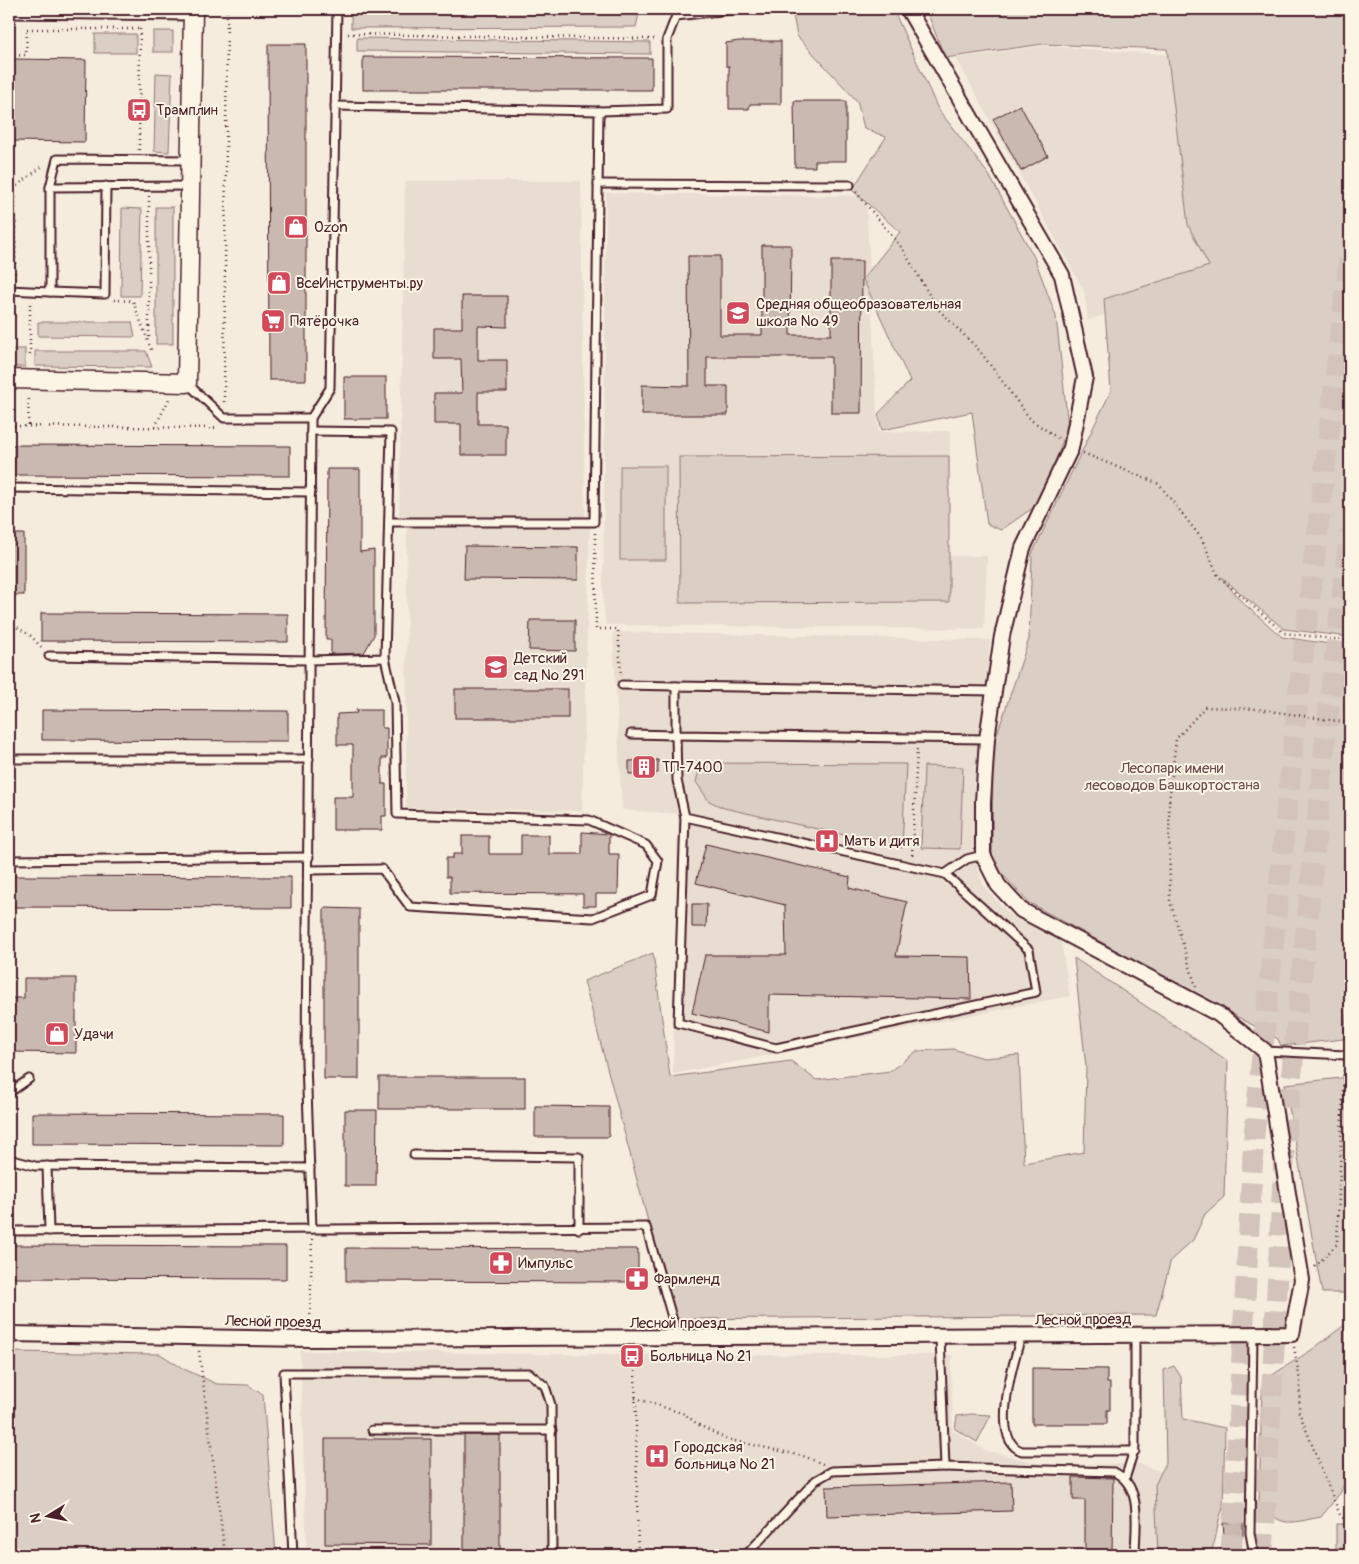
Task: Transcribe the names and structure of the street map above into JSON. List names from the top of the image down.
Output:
{
  "streets": {
    "street": ["Лесной проезд"]
  },
  "parks": ["Лесопарк имени лесоводов Башкортостана"],
  "places": {
    "bus stop": ["Трамплин", "Больница № 21"],
    "shop": ["Ozon", "ВсеИнструменты.ру", "Удачи"],
    "school or university": ["Средняя общеобразовательная школа № 49", "Детский сад № 291"],
    "supermarket": ["Пятёрочка"],
    "building": ["ТП-7400"],
    "hospital": ["Мать и дитя", "Городская больница № 21"],
    "pharmacy": ["Импульс", "Фармленд"]
  },
  "north": "left"
}
